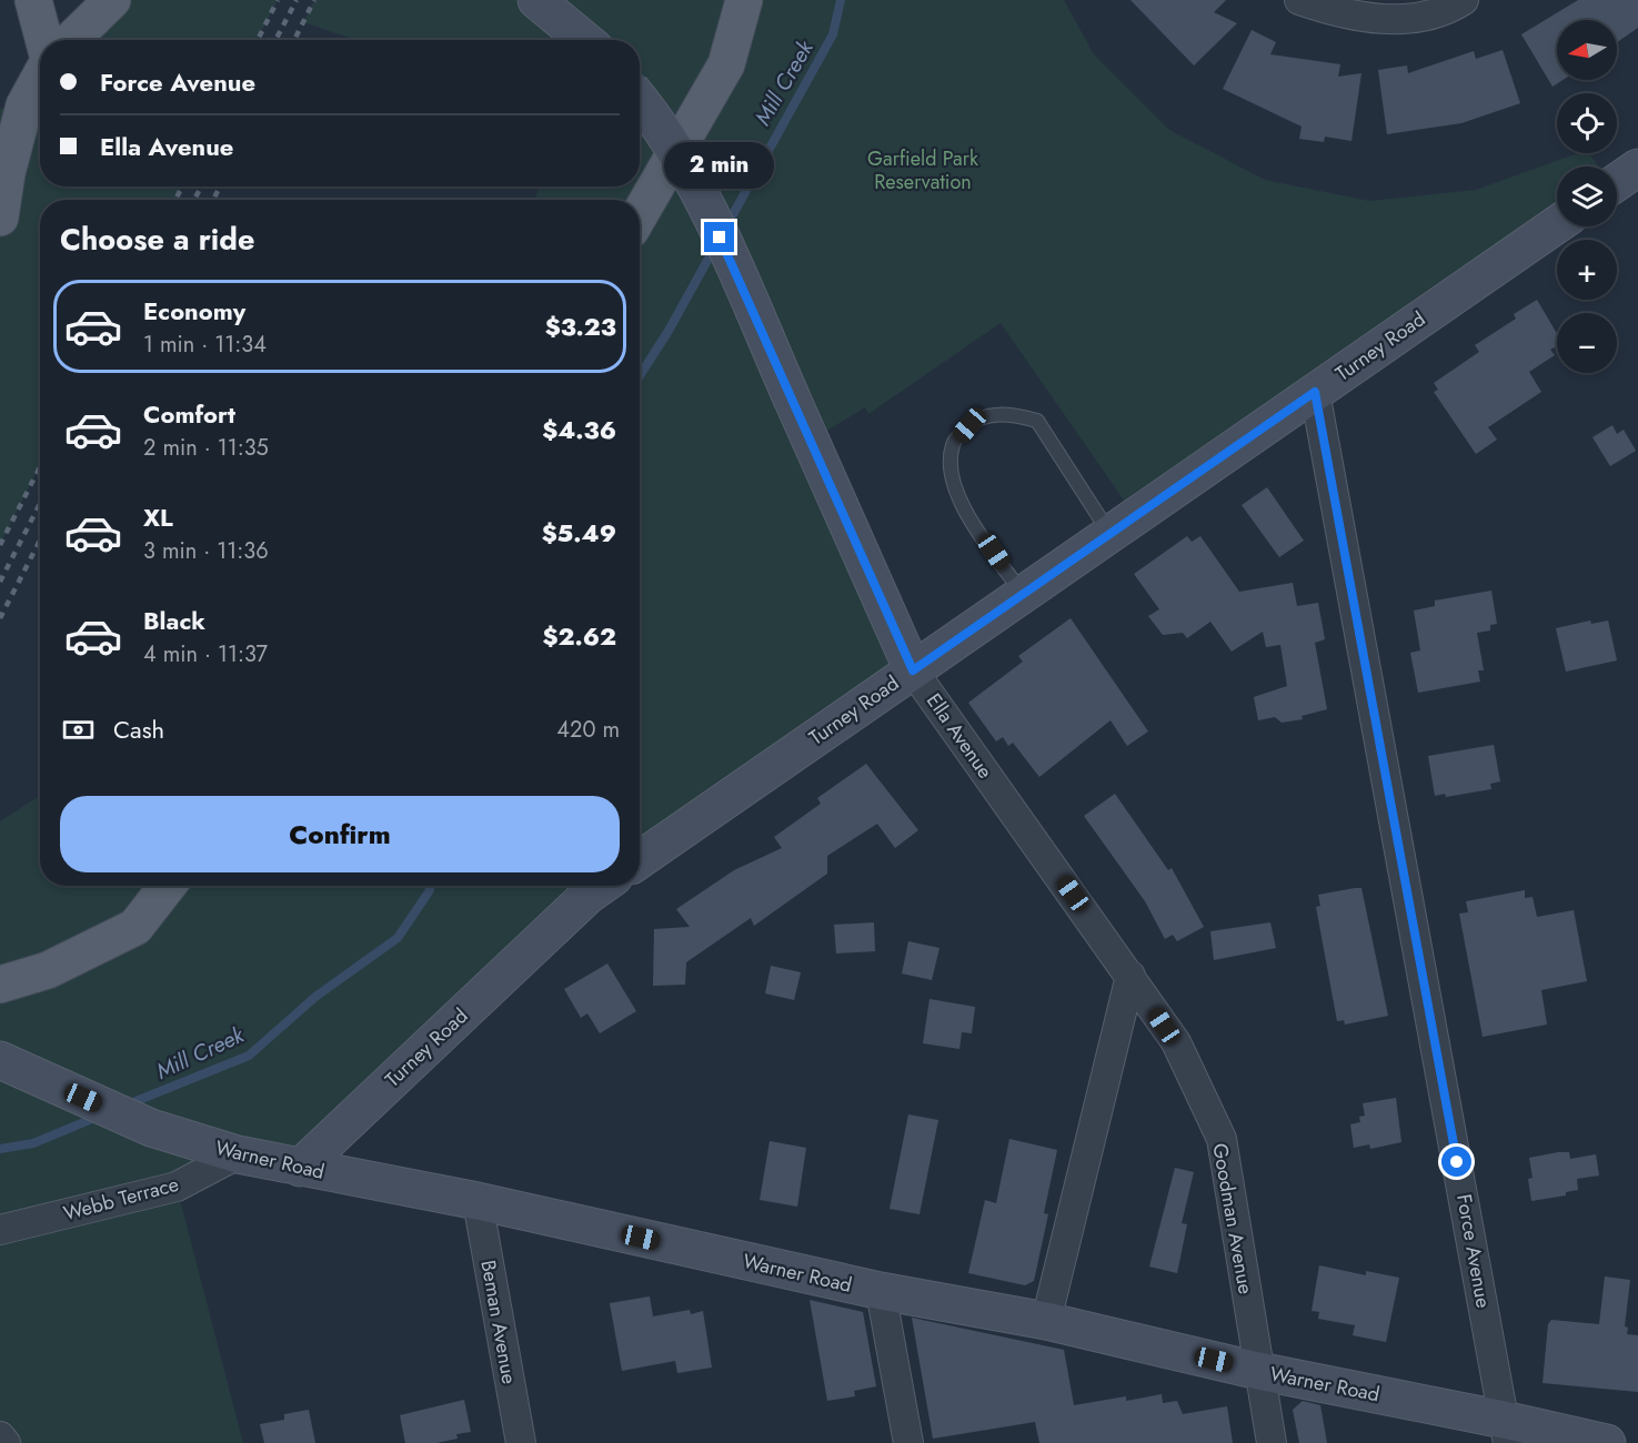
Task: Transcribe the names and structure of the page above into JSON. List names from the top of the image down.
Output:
{
  "streets": {
    "main road": ["Turney Road", "Ella Avenue", "Warner Road"],
    "street": [
      "Webb Terrace",
      "Goodman Avenue",
      "Force Avenue",
      "Beman Avenue"
    ]
  },
  "crossings": [
    ["Turney Road", "Ella Avenue"],
    ["Turney Road", "Warner Road"],
    ["Turney Road", "Force Avenue"],
    ["Ella Avenue", "Goodman Avenue"],
    ["Warner Road", "Webb Terrace"],
    ["Warner Road", "Goodman Avenue"],
    ["Warner Road", "Force Avenue"],
    ["Warner Road", "Beman Avenue"]
  ],
  "water": ["Mill Creek"],
  "parks": ["Garfield Park Reservation"],
  "north": "left",
  "page": {
    "map_buttons": ["+", "−"],
    "banner": ["Force Avenue", "Ella Avenue"],
    "bubble": "2 min",
    "heading": "Choose a ride",
    "list": [
      {
        "name": "Economy",
        "note": "1 min · 11:34",
        "value": "$3.23"
      },
      {
        "name": "Comfort",
        "note": "2 min · 11:35",
        "value": "$4.36"
      },
      {
        "name": "XL",
        "note": "3 min · 11:36",
        "value": "$5.49"
      },
      {
        "name": "Black",
        "note": "4 min · 11:37",
        "value": "$2.62"
      }
    ],
    "pay": ["Cash", "420 m"],
    "buttons": "Confirm"
  }
}
